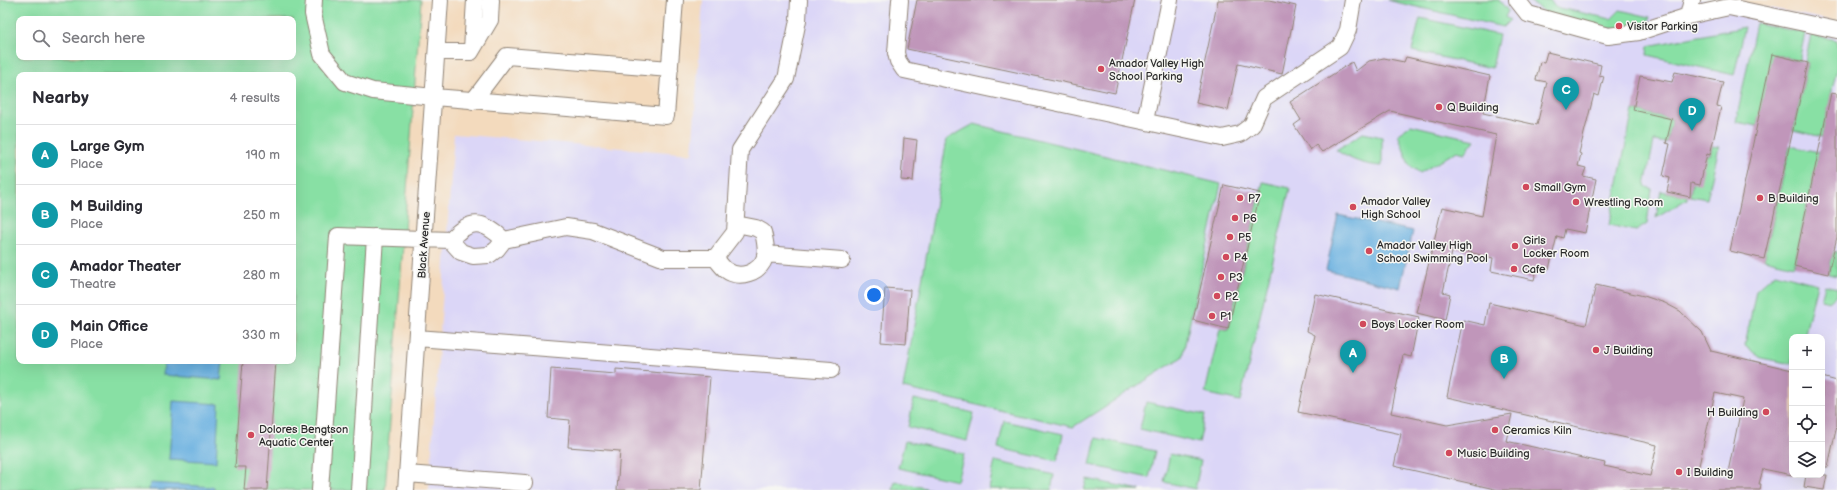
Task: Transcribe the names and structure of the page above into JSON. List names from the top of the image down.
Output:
{
  "streets": {
    "street": ["Black Avenue"]
  },
  "places": [
    "Visitor Parking",
    "Amador Valley High School Parking",
    "Q Building",
    "Small Gym",
    "P7",
    "B Building",
    "Wrestling Room",
    "Amador Valley High School",
    "P6",
    "P5",
    "Girls Locker Room",
    "Amador Valley High School Swimming Pool",
    "P4",
    "Cafe",
    "P3",
    "P2",
    "P1",
    "Boys Locker Room",
    "J Building",
    "H Building",
    "Ceramics Kiln",
    "Dolores Bengtson Aquatic Center",
    "Music Building",
    "I Building"
  ],
  "page": {
    "search": "Search here",
    "heading": ["Nearby", "4 results"],
    "pins": [
      "C",
      "D",
      "A",
      "B"
    ],
    "list": [
      {
        "mark": "A",
        "name": "Large Gym",
        "note": "Place",
        "value": "190 m"
      },
      {
        "mark": "B",
        "name": "M Building",
        "note": "Place",
        "value": "250 m"
      },
      {
        "mark": "C",
        "name": "Amador Theater",
        "note": "Theatre",
        "value": "280 m"
      },
      {
        "mark": "D",
        "name": "Main Office",
        "note": "Place",
        "value": "330 m"
      }
    ],
    "map_buttons": ["+", "−"]
  }
}
